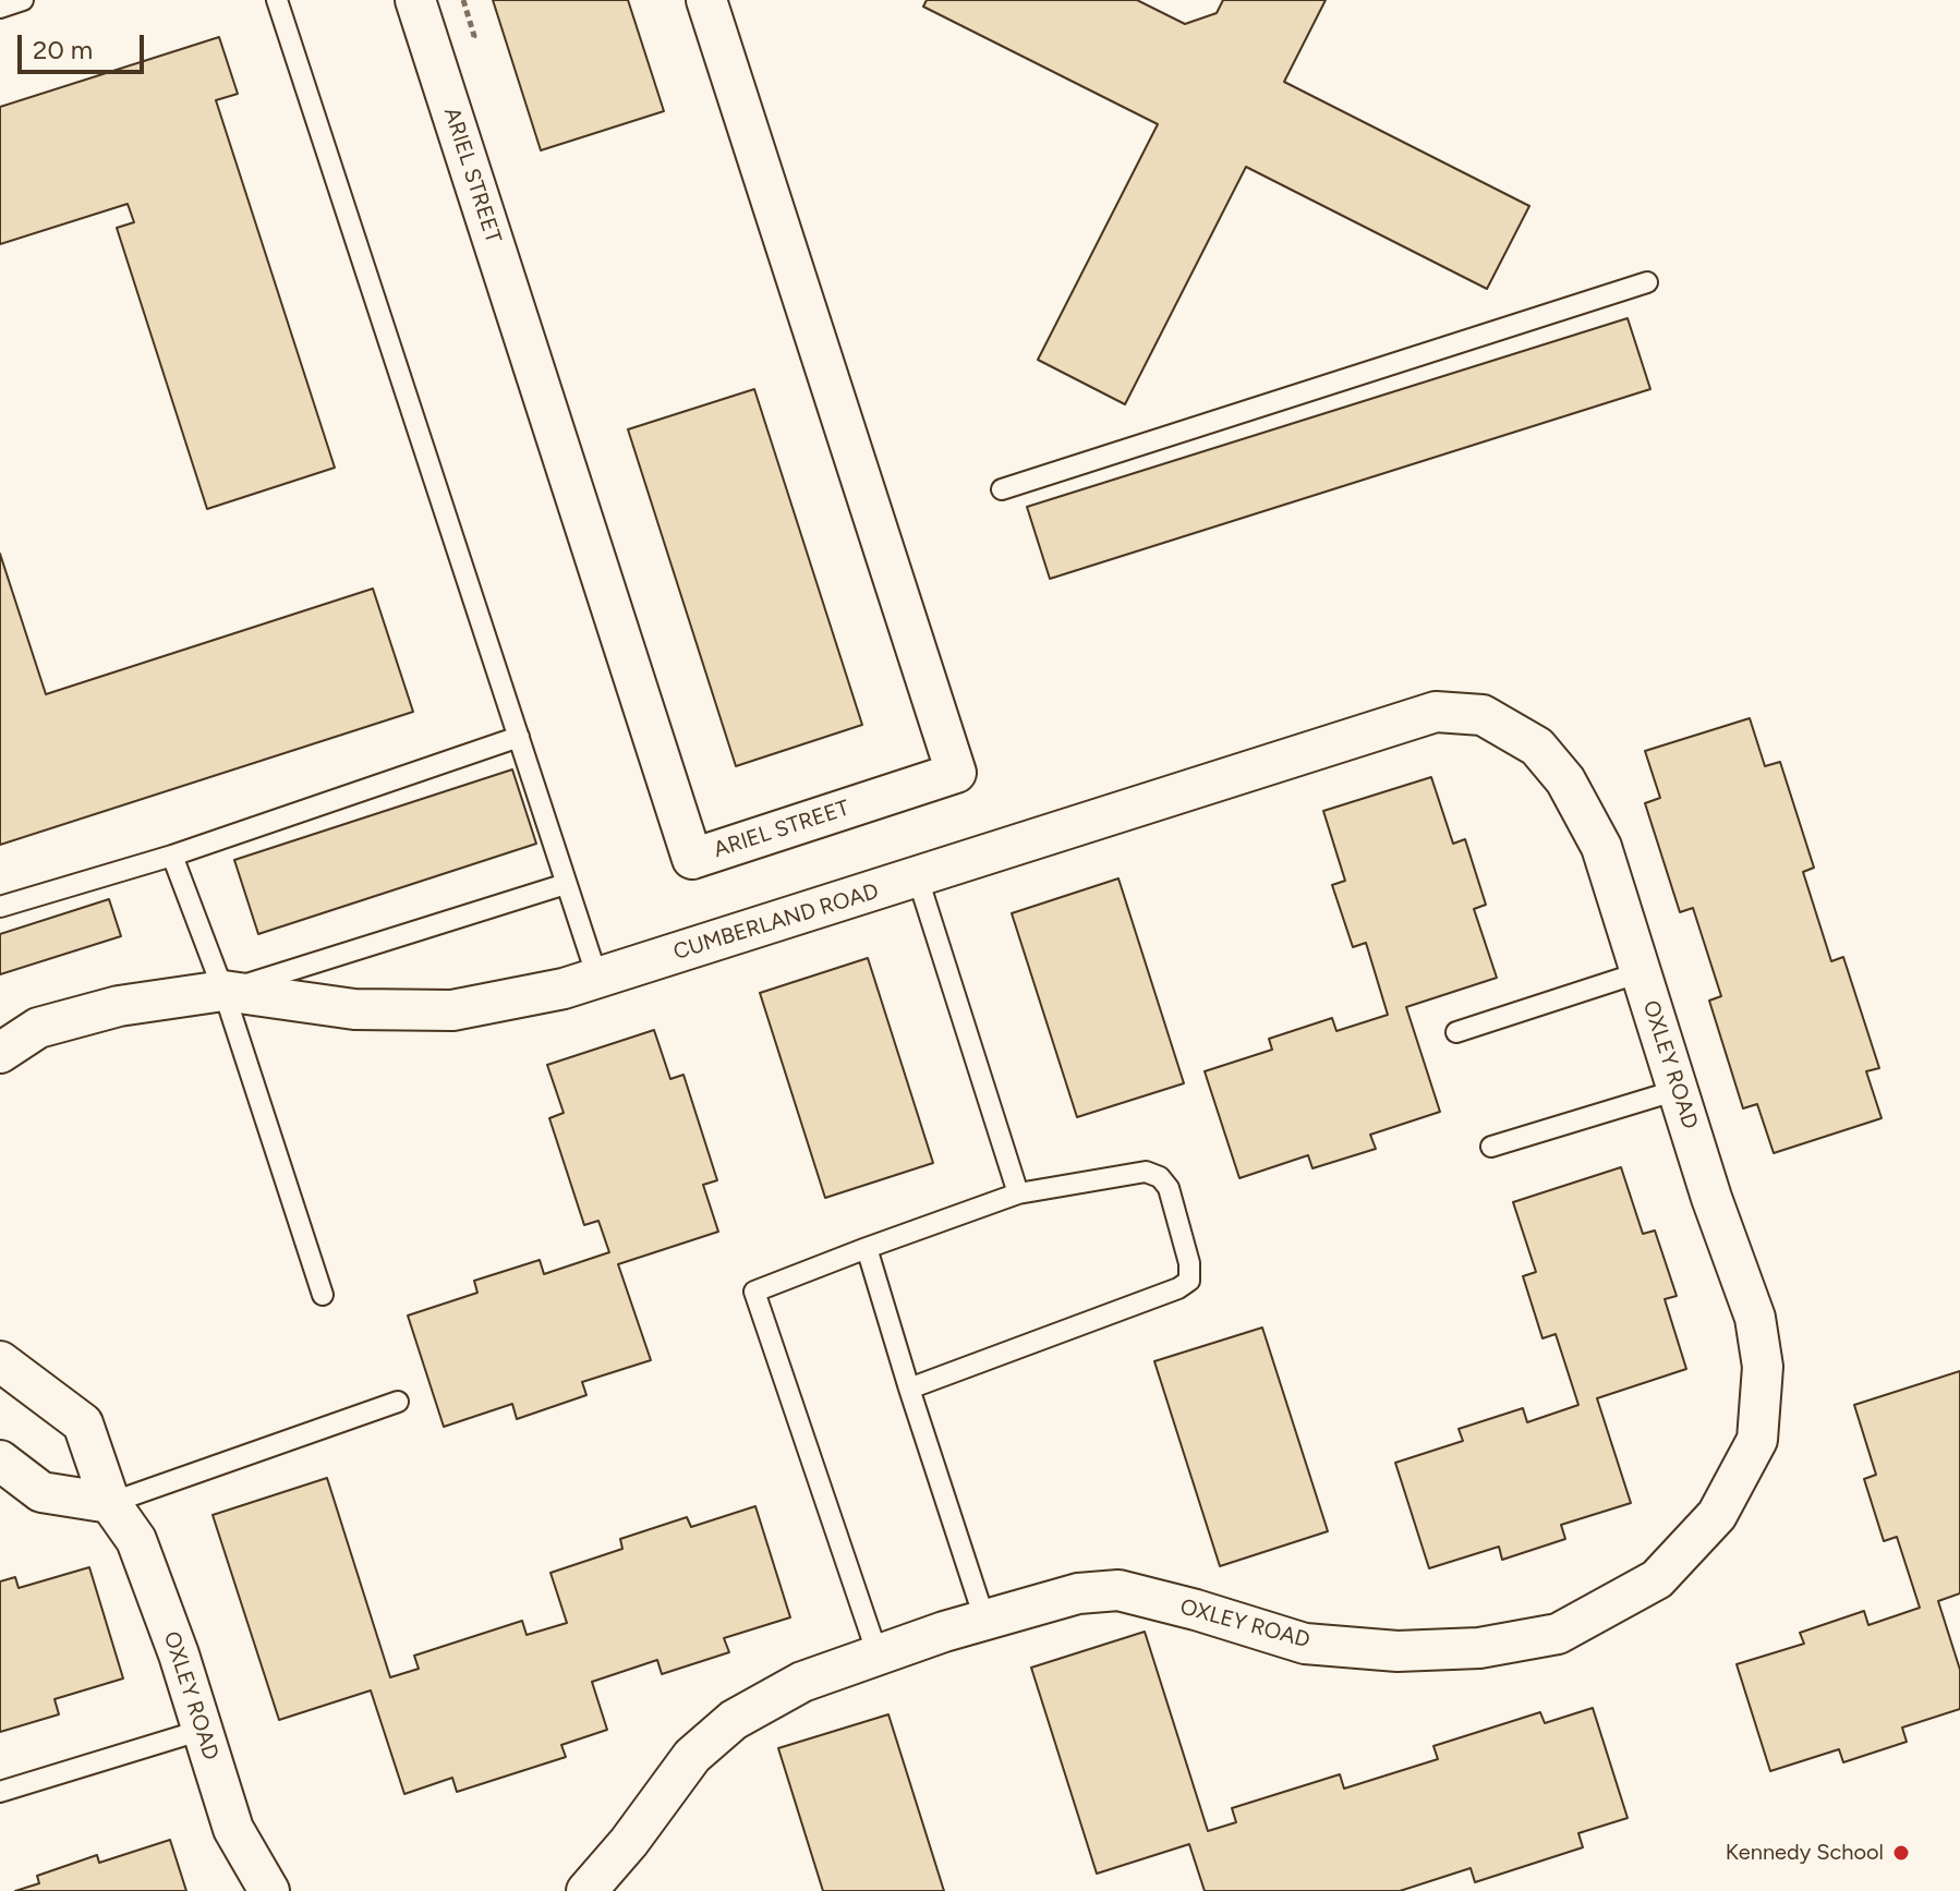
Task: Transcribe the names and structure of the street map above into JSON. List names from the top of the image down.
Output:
{
  "streets": {
    "street": ["ARIEL STREET", "CUMBERLAND ROAD", "OXLEY ROAD"]
  },
  "crossings": [
    ["CUMBERLAND ROAD", "OXLEY ROAD"]
  ],
  "places": ["Kennedy School"],
  "scale_bar": "20 m"
}
